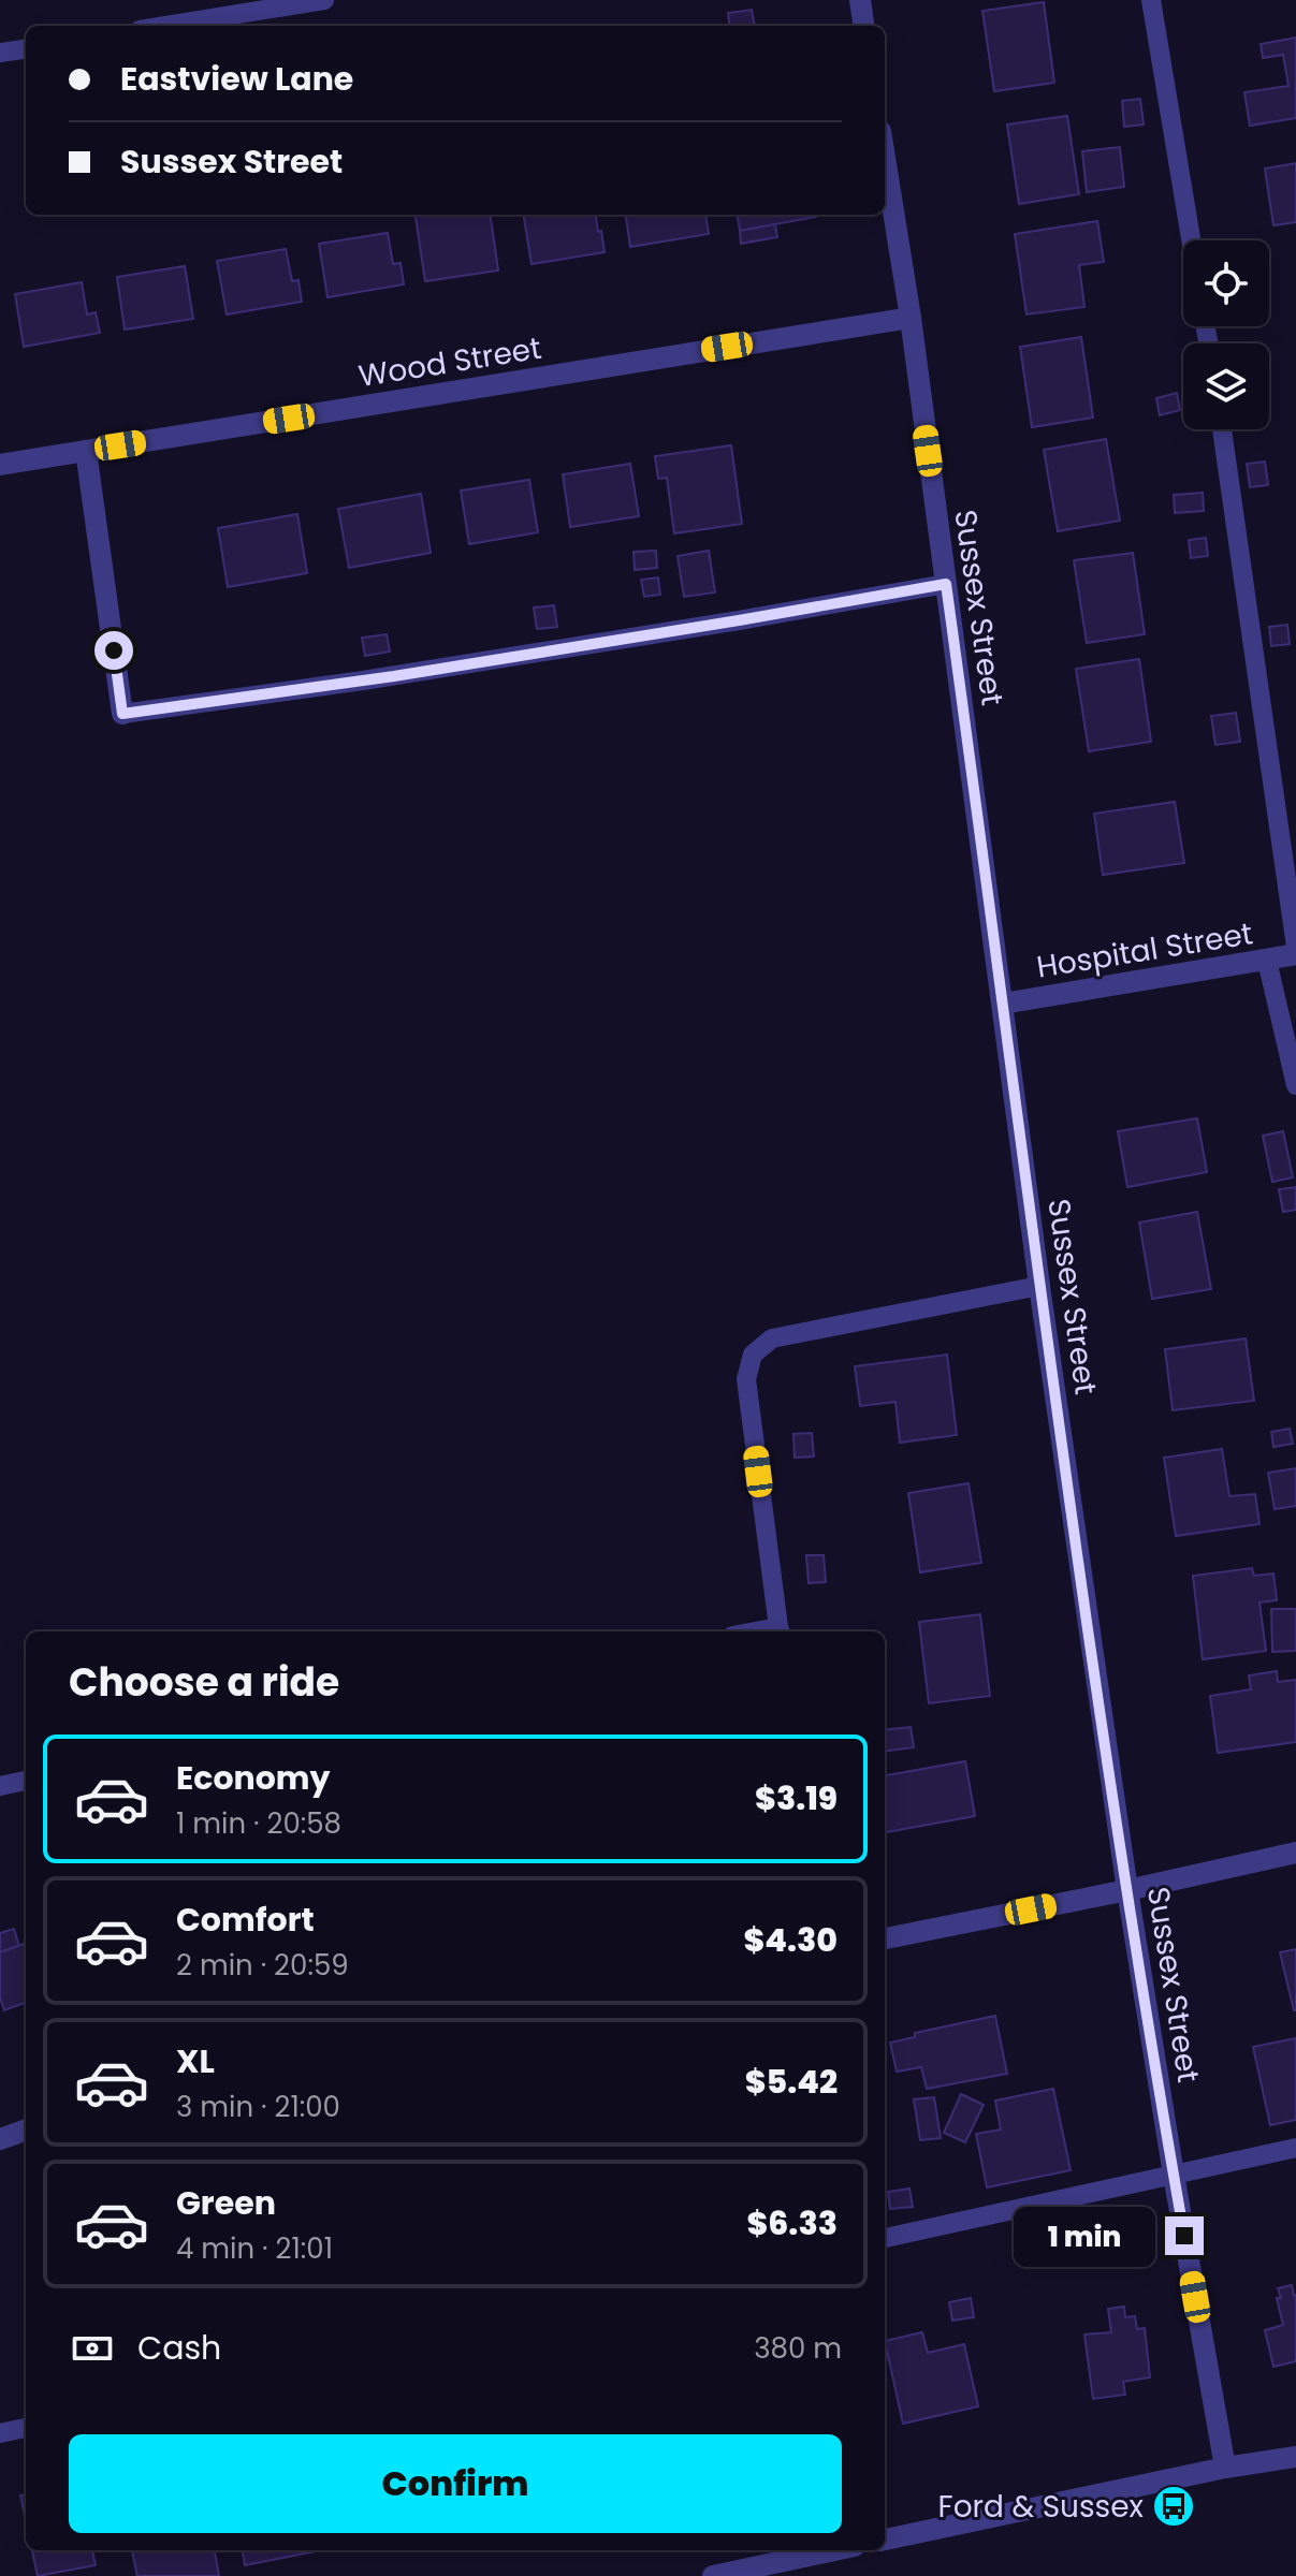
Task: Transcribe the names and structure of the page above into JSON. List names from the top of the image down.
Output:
{
  "streets": {
    "street": ["Wood Street", "Sussex Street", "Hospital Street"]
  },
  "crossings": [
    ["Wood Street", "Sussex Street"],
    ["Sussex Street", "Hospital Street"]
  ],
  "places": {
    "bus stop": ["Ford & Sussex"]
  },
  "page": {
    "banner": ["Eastview Lane", "Sussex Street"],
    "heading": "Choose a ride",
    "list": [
      {
        "name": "Economy",
        "note": "1 min · 20:58",
        "value": "$3.19"
      },
      {
        "name": "Comfort",
        "note": "2 min · 20:59",
        "value": "$4.30"
      },
      {
        "name": "XL",
        "note": "3 min · 21:00",
        "value": "$5.42"
      },
      {
        "name": "Green",
        "note": "4 min · 21:01",
        "value": "$6.33"
      }
    ],
    "bubble": "1 min",
    "pay": ["Cash", "380 m"],
    "buttons": "Confirm"
  }
}
